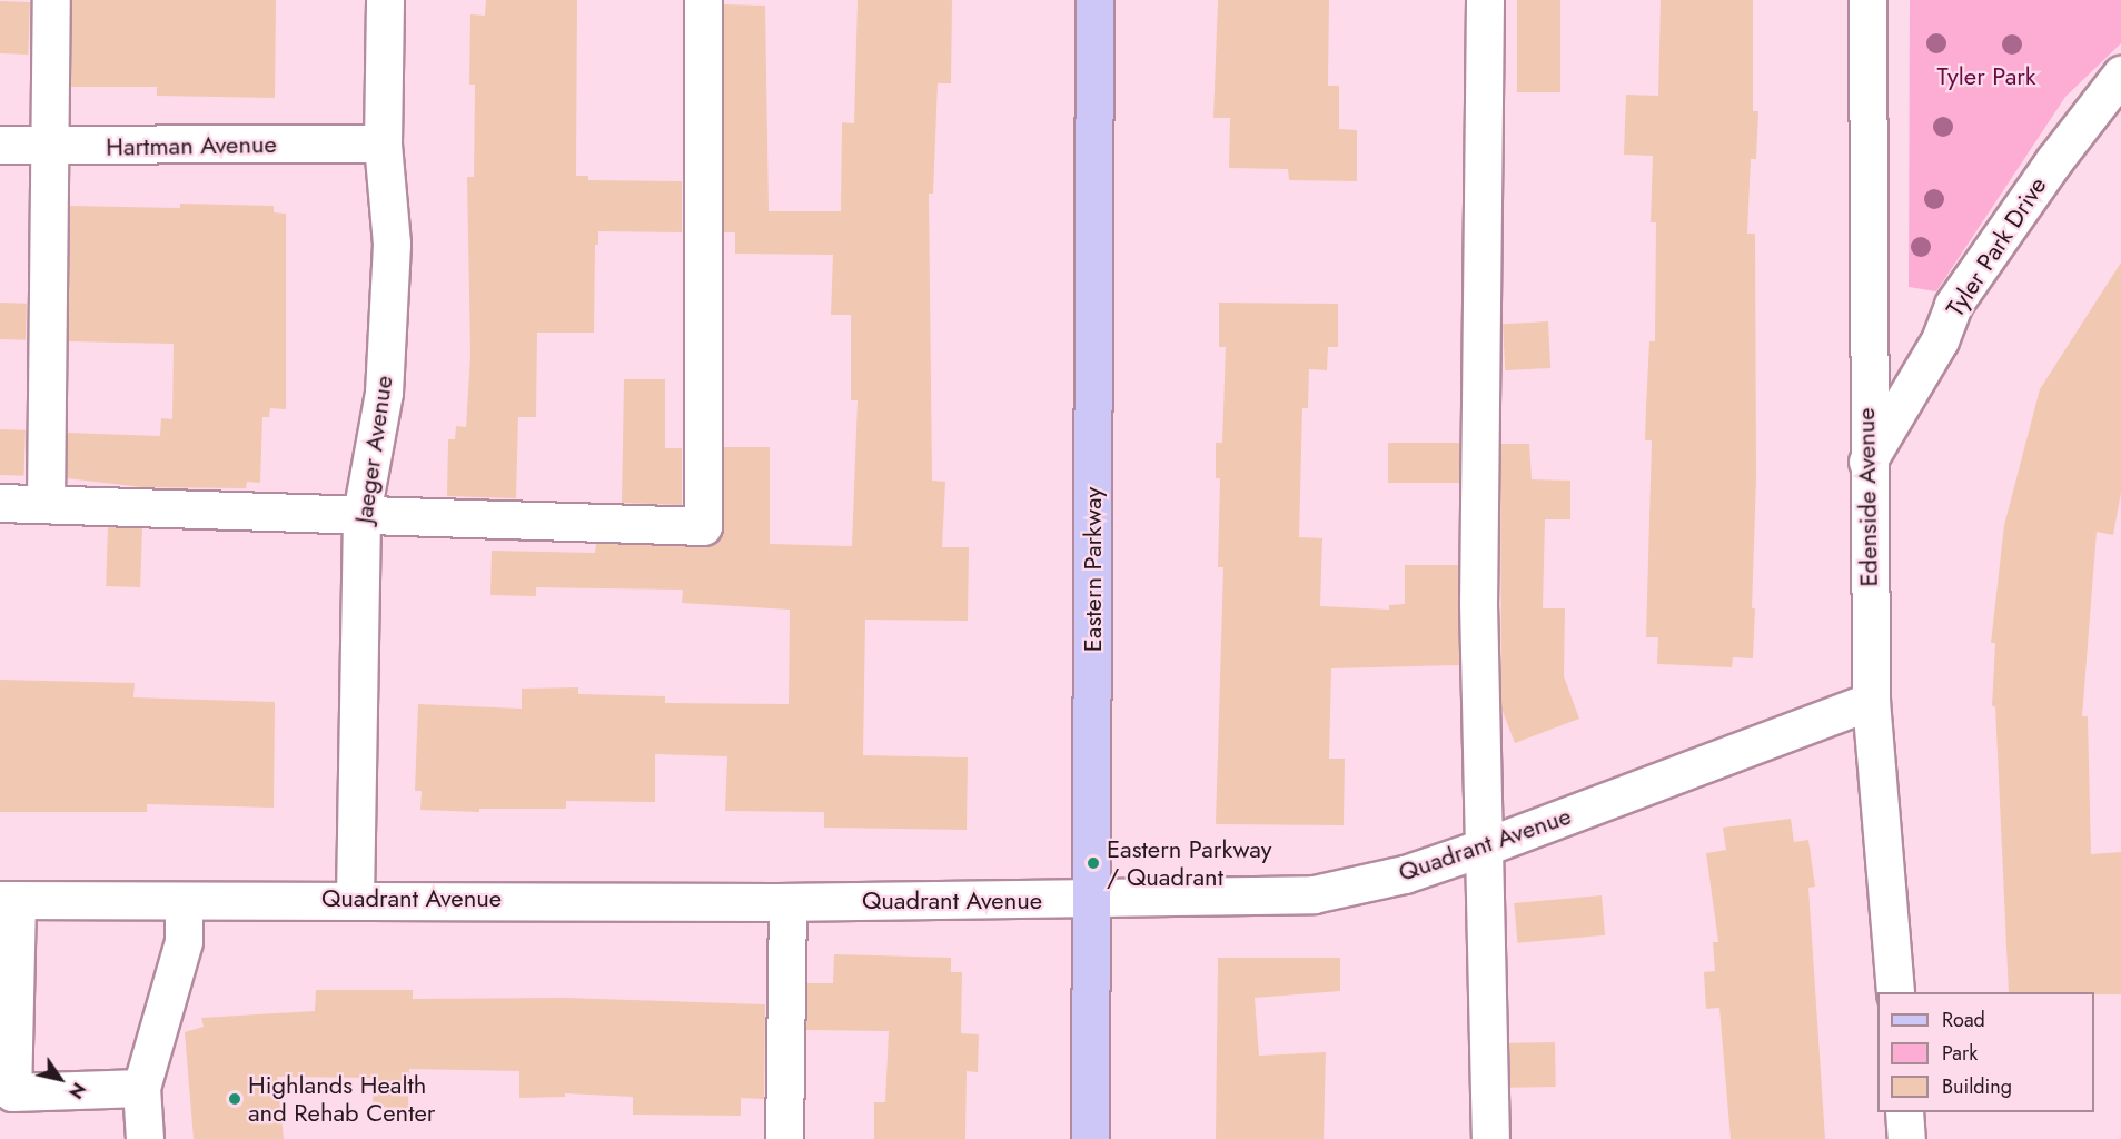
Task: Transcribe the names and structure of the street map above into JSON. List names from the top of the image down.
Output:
{
  "streets": {
    "main road": ["Eastern Parkway"],
    "street": [
      "Hartman Avenue",
      "Tyler Park Drive",
      "Jaeger Avenue",
      "Edenside Avenue",
      "Quadrant Avenue"
    ]
  },
  "crossings": [
    ["Hartman Avenue", "Jaeger Avenue"],
    ["Tyler Park Drive", "Edenside Avenue"],
    ["Jaeger Avenue", "Quadrant Avenue"],
    ["Edenside Avenue", "Quadrant Avenue"],
    ["Eastern Parkway", "Quadrant Avenue"]
  ],
  "parks": ["Tyler Park"],
  "places": ["Eastern Parkway / Quadrant", "Highlands Health and Rehab Center"],
  "legend": ["Road", "Park", "Building"],
  "north": "bottom right"
}
